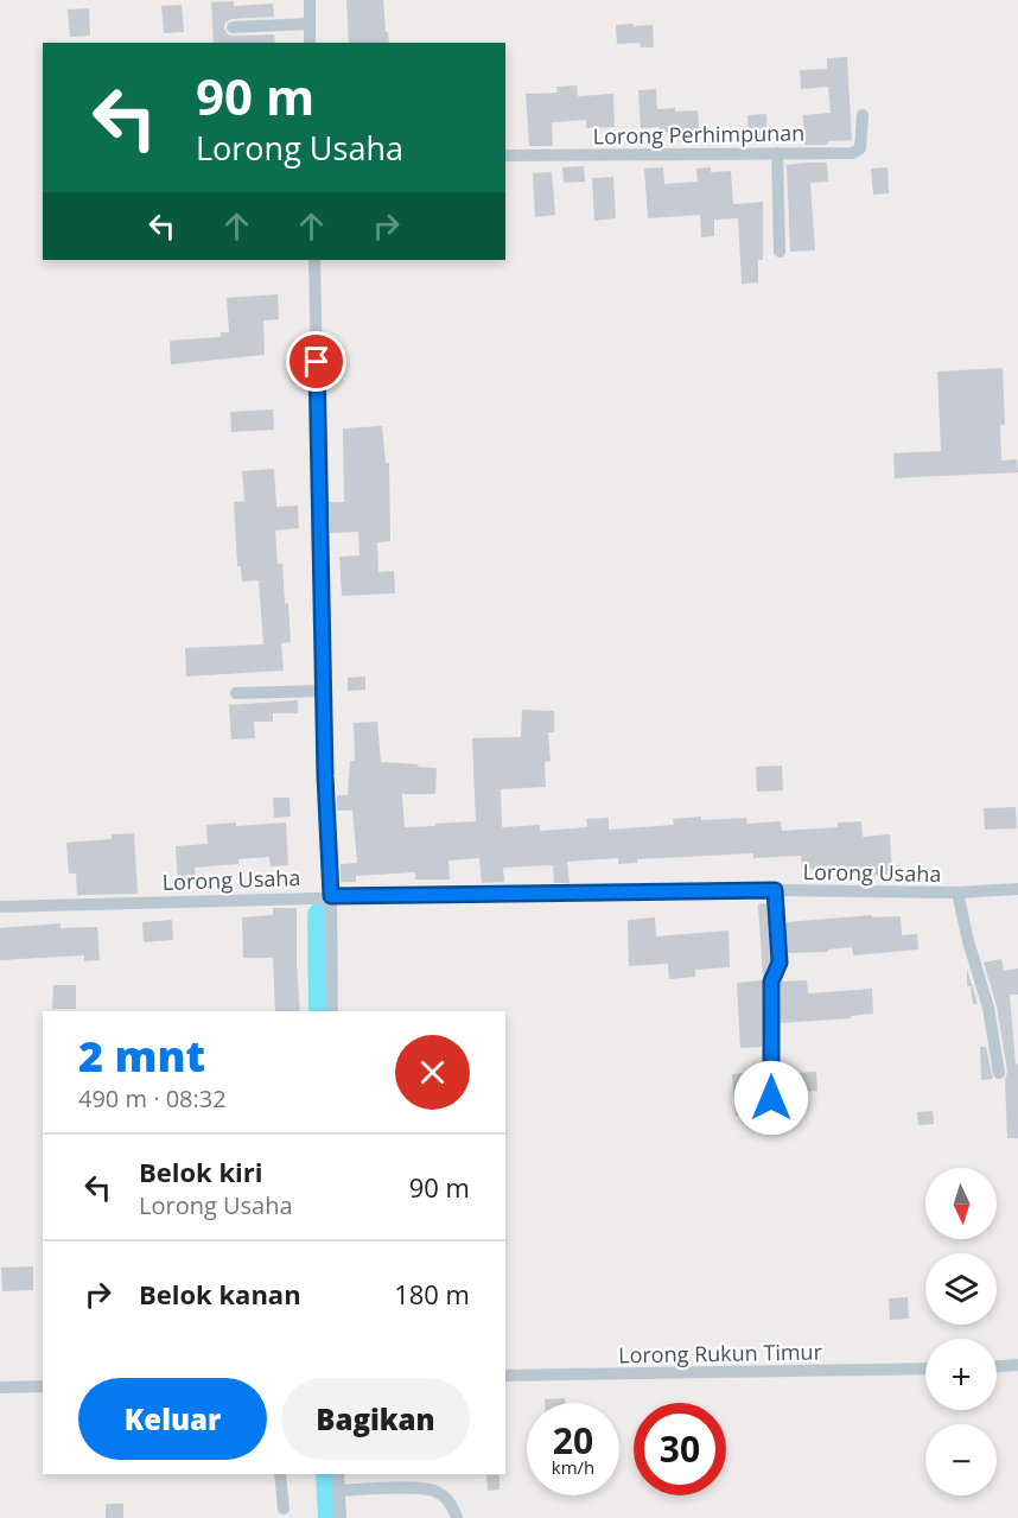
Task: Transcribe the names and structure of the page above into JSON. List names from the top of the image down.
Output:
{
  "streets": {
    "street": ["Lorong Perhimpunan", "Lorong Usaha", "Lorong Rukun Timur"]
  },
  "north": "bottom",
  "page": {
    "turn": ["90 m", "Lorong Usaha"],
    "heading": ["2 mnt", "490 m · 08:32"],
    "list": [
      {
        "name": "Belok kiri",
        "note": "Lorong Usaha",
        "value": "90 m"
      },
      {
        "name": "Belok kanan",
        "value": "180 m"
      }
    ],
    "map_buttons": ["+", "−"],
    "buttons": ["Keluar", "Bagikan"],
    "speed": "20 km/h",
    "limit": "30"
  }
}
